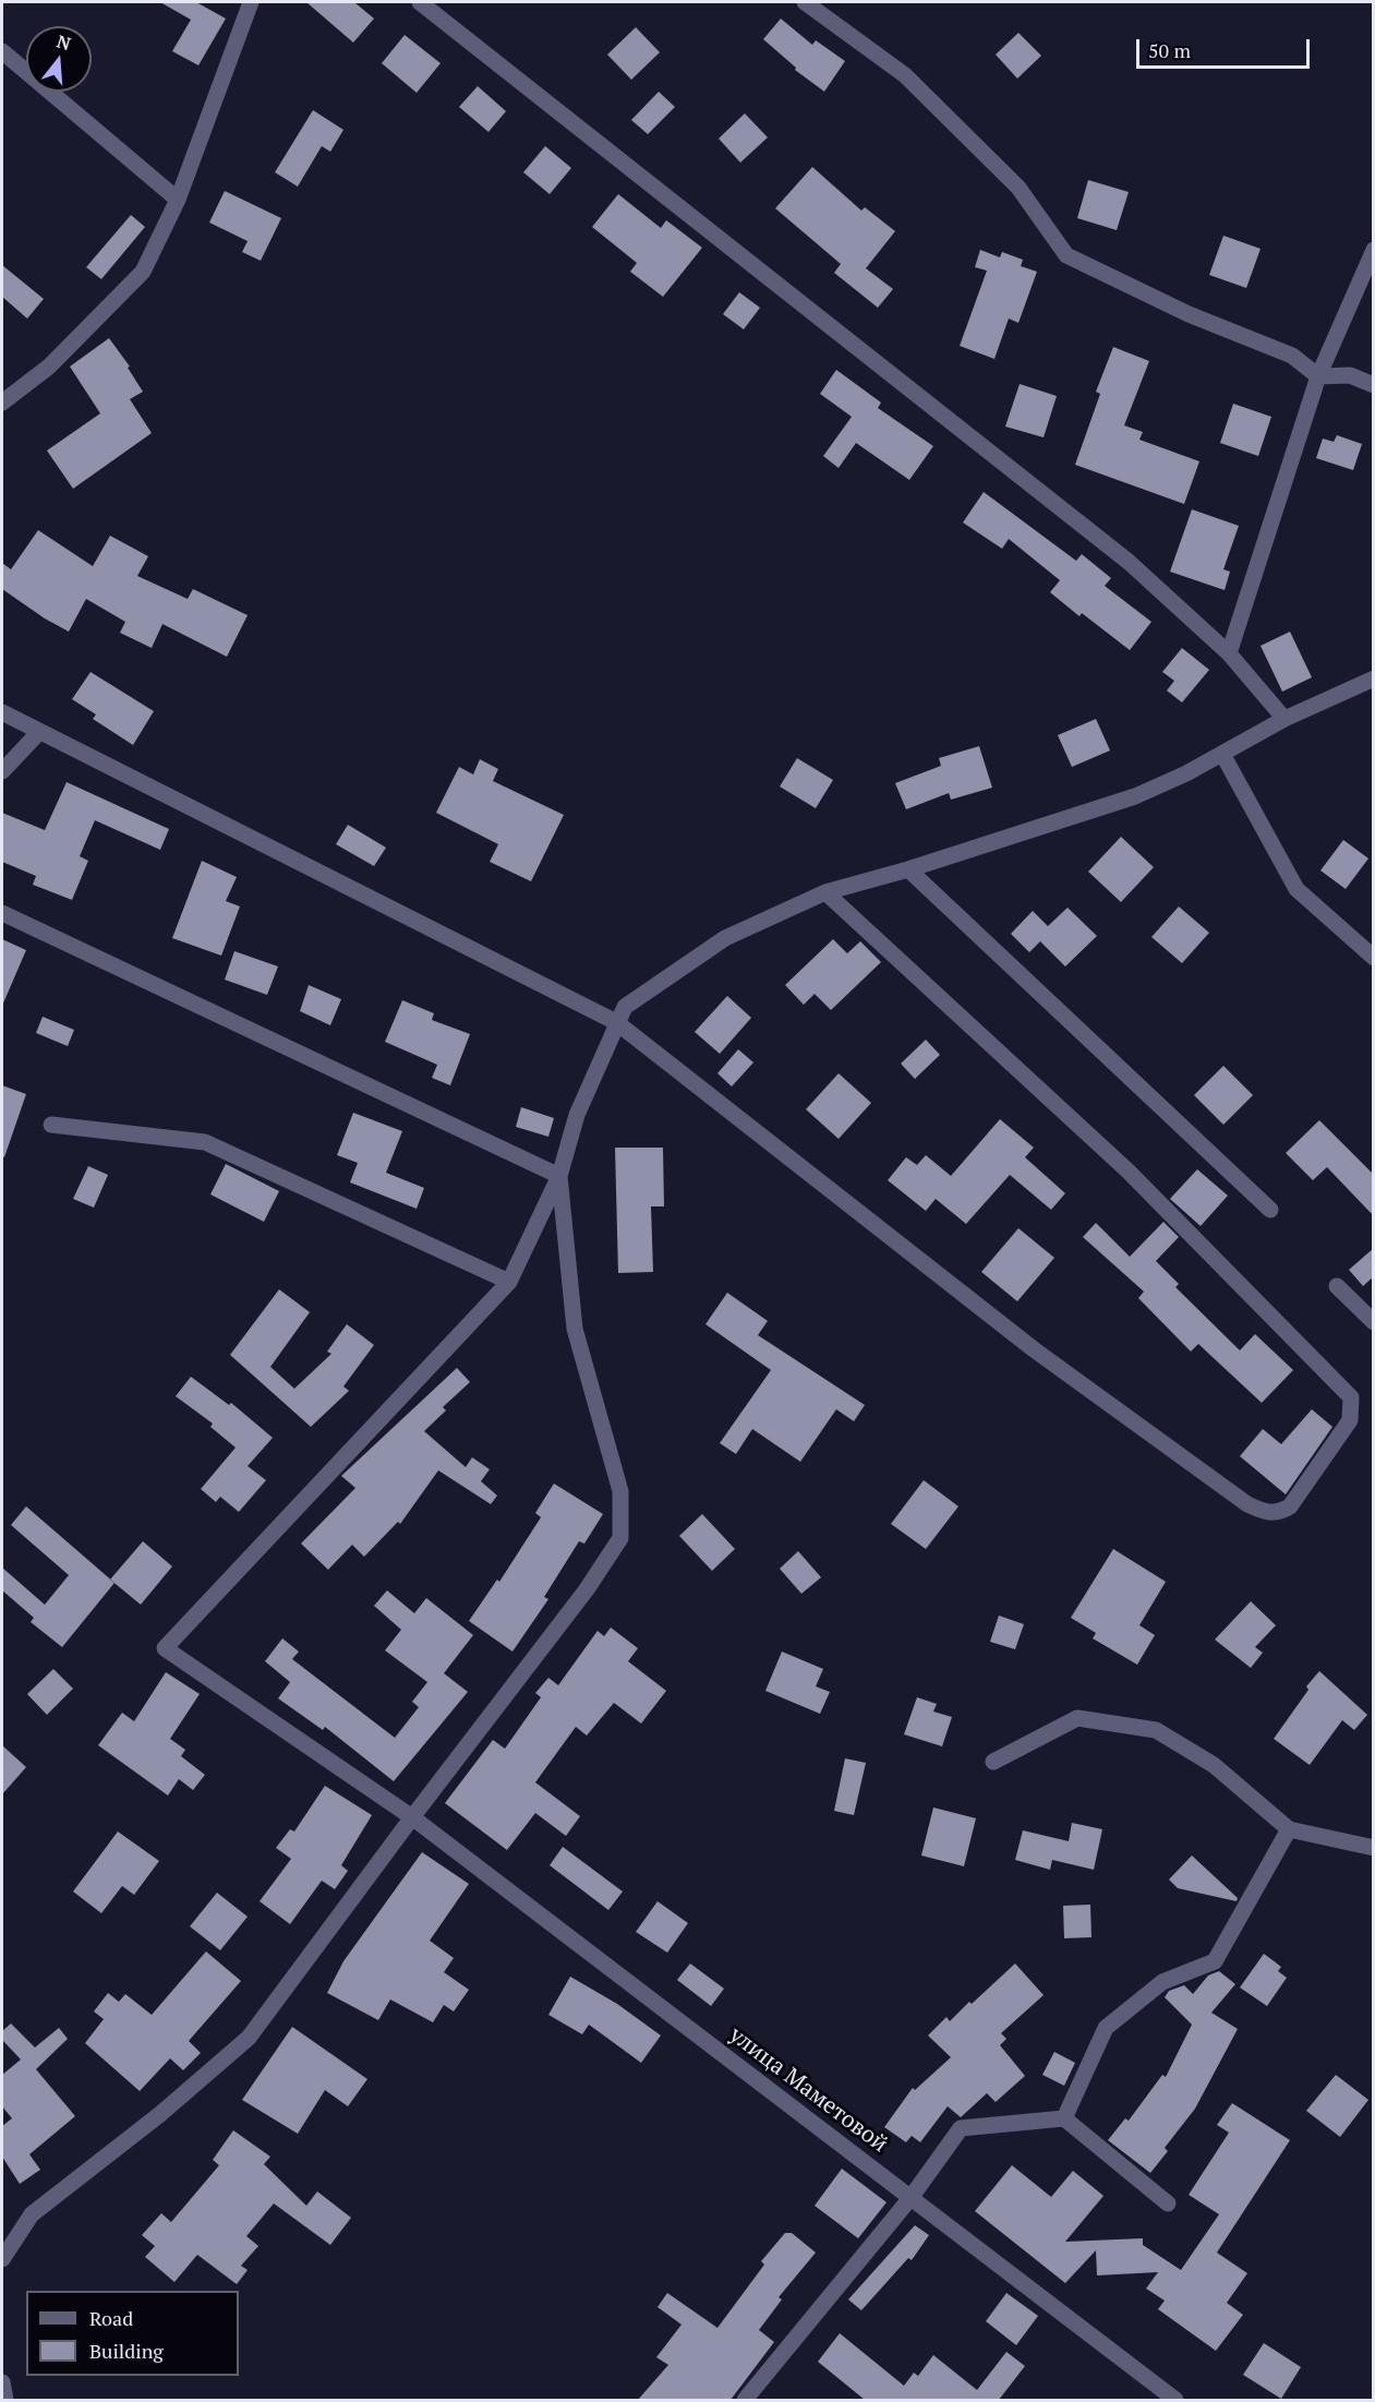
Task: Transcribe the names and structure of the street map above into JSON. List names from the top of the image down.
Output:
{
  "streets": {
    "street": ["улица Маметовой"]
  },
  "legend": ["Road", "Building"],
  "scale_bar": "50 m",
  "north": "top"
}
